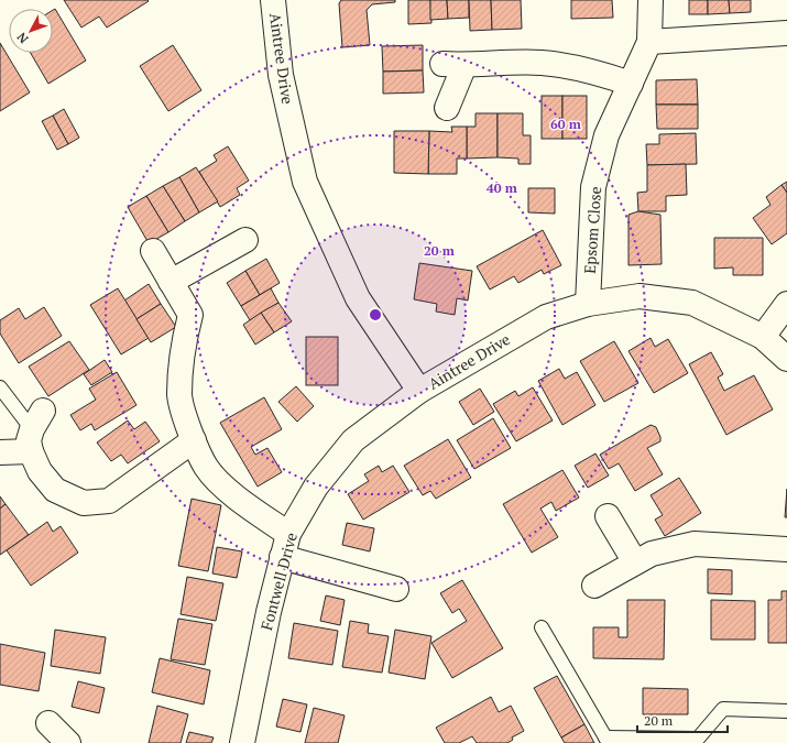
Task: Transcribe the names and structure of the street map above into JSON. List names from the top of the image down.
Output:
{
  "streets": {
    "street": ["Aintree Drive", "Epsom Close", "Fontwell Drive"]
  },
  "crossings": [
    ["Aintree Drive", "Epsom Close"],
    ["Aintree Drive", "Fontwell Drive"]
  ],
  "scale_bar": "20 m",
  "north": "bottom left",
  "rings": ["60 m", "40 m", "20 m"]
}
